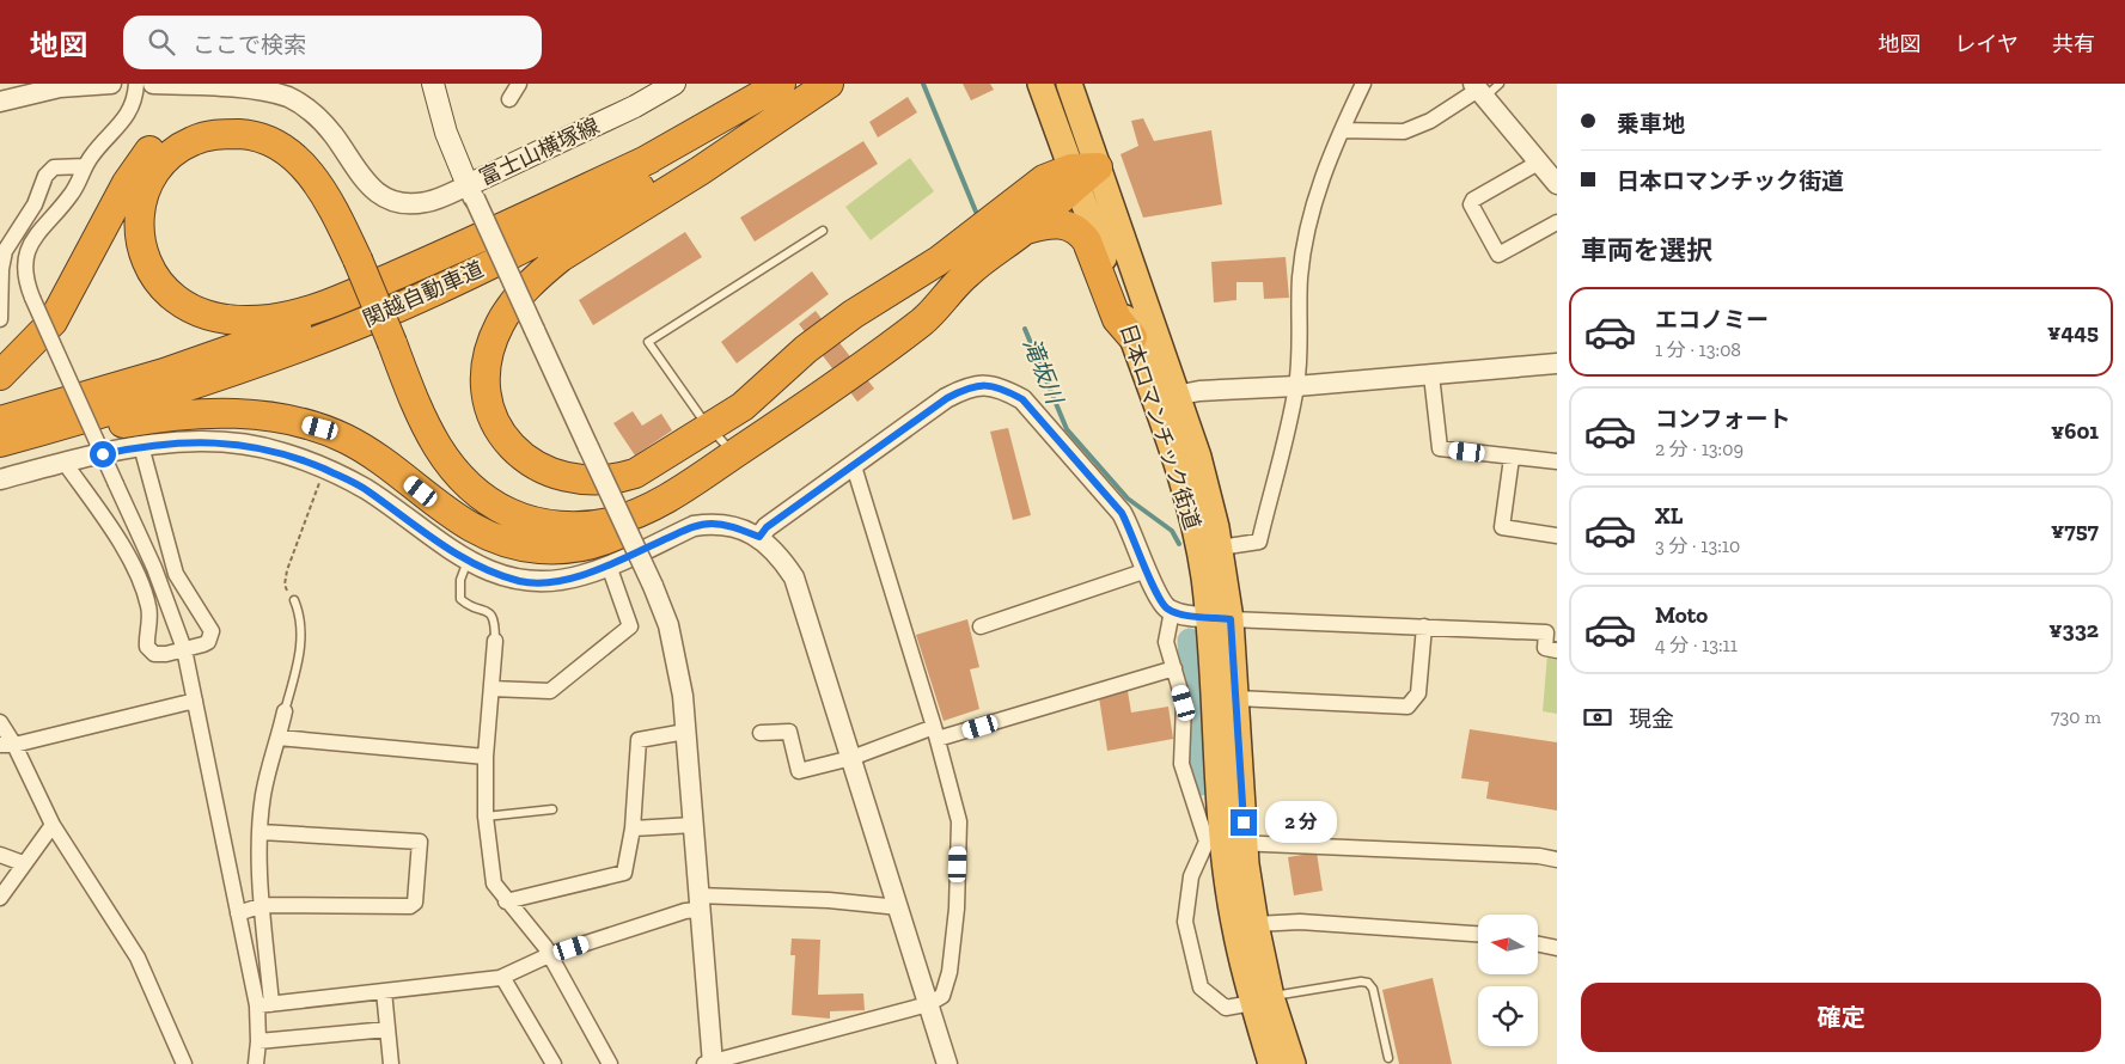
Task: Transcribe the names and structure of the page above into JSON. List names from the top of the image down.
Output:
{
  "streets": {
    "highway": ["関越自動車道", "日本ロマンチック街道"],
    "main road": ["富士山横塚線"]
  },
  "water": ["滝坂川"],
  "north": "left",
  "page": {
    "header": "地図",
    "search": "ここで検索",
    "nav": ["地図", "レイヤ", "共有"],
    "banner": ["乗車地", "日本ロマンチック街道"],
    "heading": "車両を選択",
    "list": [
      {
        "name": "エコノミー",
        "note": "1 分 · 13:08",
        "value": "¥445"
      },
      {
        "name": "コンフォート",
        "note": "2 分 · 13:09",
        "value": "¥601"
      },
      {
        "name": "XL",
        "note": "3 分 · 13:10",
        "value": "¥757"
      },
      {
        "name": "Moto",
        "note": "4 分 · 13:11",
        "value": "¥332"
      }
    ],
    "pay": ["現金", "730 m"],
    "bubble": "2 分",
    "buttons": "確定"
  }
}
